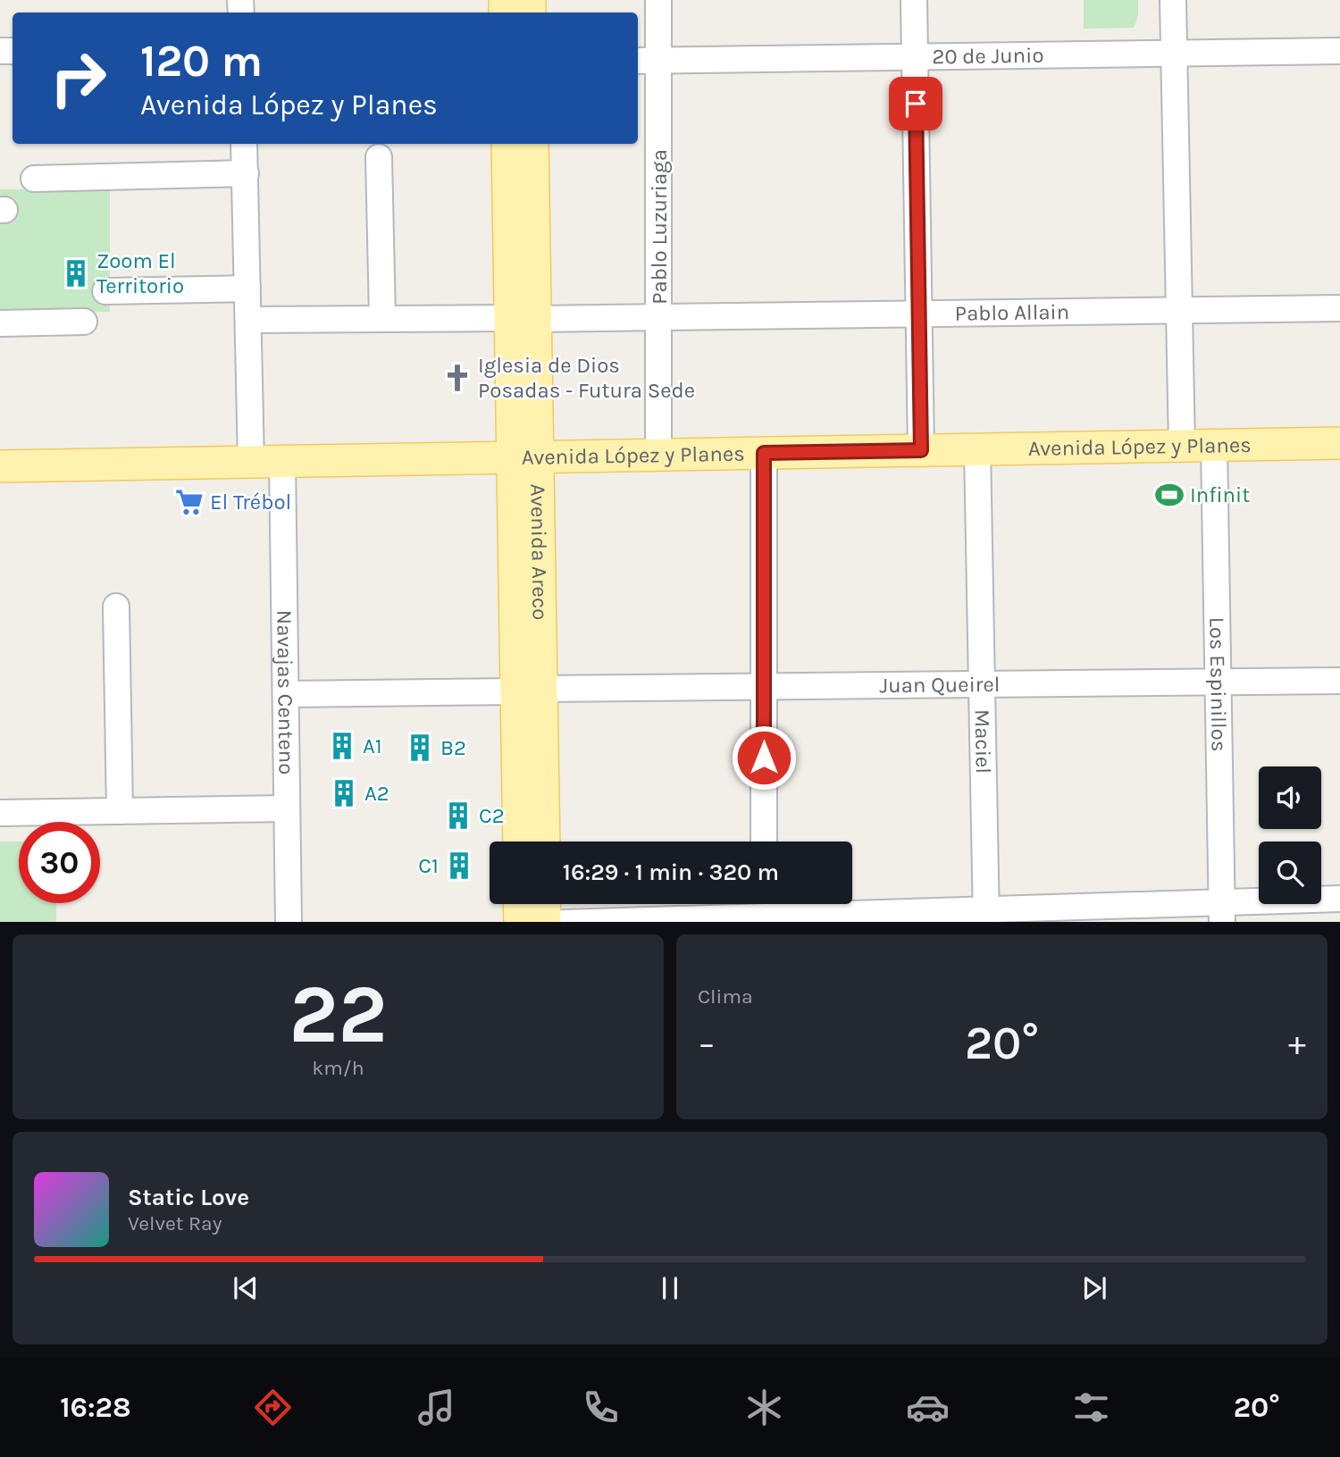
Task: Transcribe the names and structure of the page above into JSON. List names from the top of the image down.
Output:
{
  "streets": {
    "main road": ["Avenida López y Planes", "Avenida Areco"],
    "street": [
      "20 de Junio",
      "Pablo Luzuriaga",
      "Pablo Allain",
      "Los Espinillos",
      "Juan Queirel",
      "Navajas Centeno",
      "Maciel"
    ]
  },
  "crossings": [
    ["20 de Junio", "Pablo Luzuriaga"],
    ["Pablo Luzuriaga", "Pablo Allain"],
    ["Pablo Luzuriaga", "Avenida López y Planes"],
    ["Pablo Allain", "Avenida Areco"],
    ["Avenida López y Planes", "Avenida Areco"],
    ["Avenida López y Planes", "Los Espinillos"],
    ["Avenida López y Planes", "Navajas Centeno"],
    ["Avenida López y Planes", "Maciel"],
    ["Avenida Areco", "Juan Queirel"],
    ["Los Espinillos", "Juan Queirel"],
    ["Juan Queirel", "Navajas Centeno"],
    ["Juan Queirel", "Maciel"]
  ],
  "places": {
    "building": [
      "Zoom El Territorio",
      "A1",
      "B2",
      "A2",
      "C2",
      "C1"
    ],
    "church": ["Iglesia de Dios Posadas - Futura Sede"],
    "sports": ["Infinit"],
    "supermarket": ["El Trébol"]
  },
  "page": {
    "turn": ["120 m", "Avenida López y Planes"],
    "limit": "30",
    "trip": "16:29 · 1 min · 320 m",
    "tile": [
      ["22", "km/h"],
      "Clima"
    ],
    "heat": ["−", "20°", "+"],
    "song": ["Static Love", "Velvet Ray"],
    "tabs": ["16:28", "20°"]
  }
}
